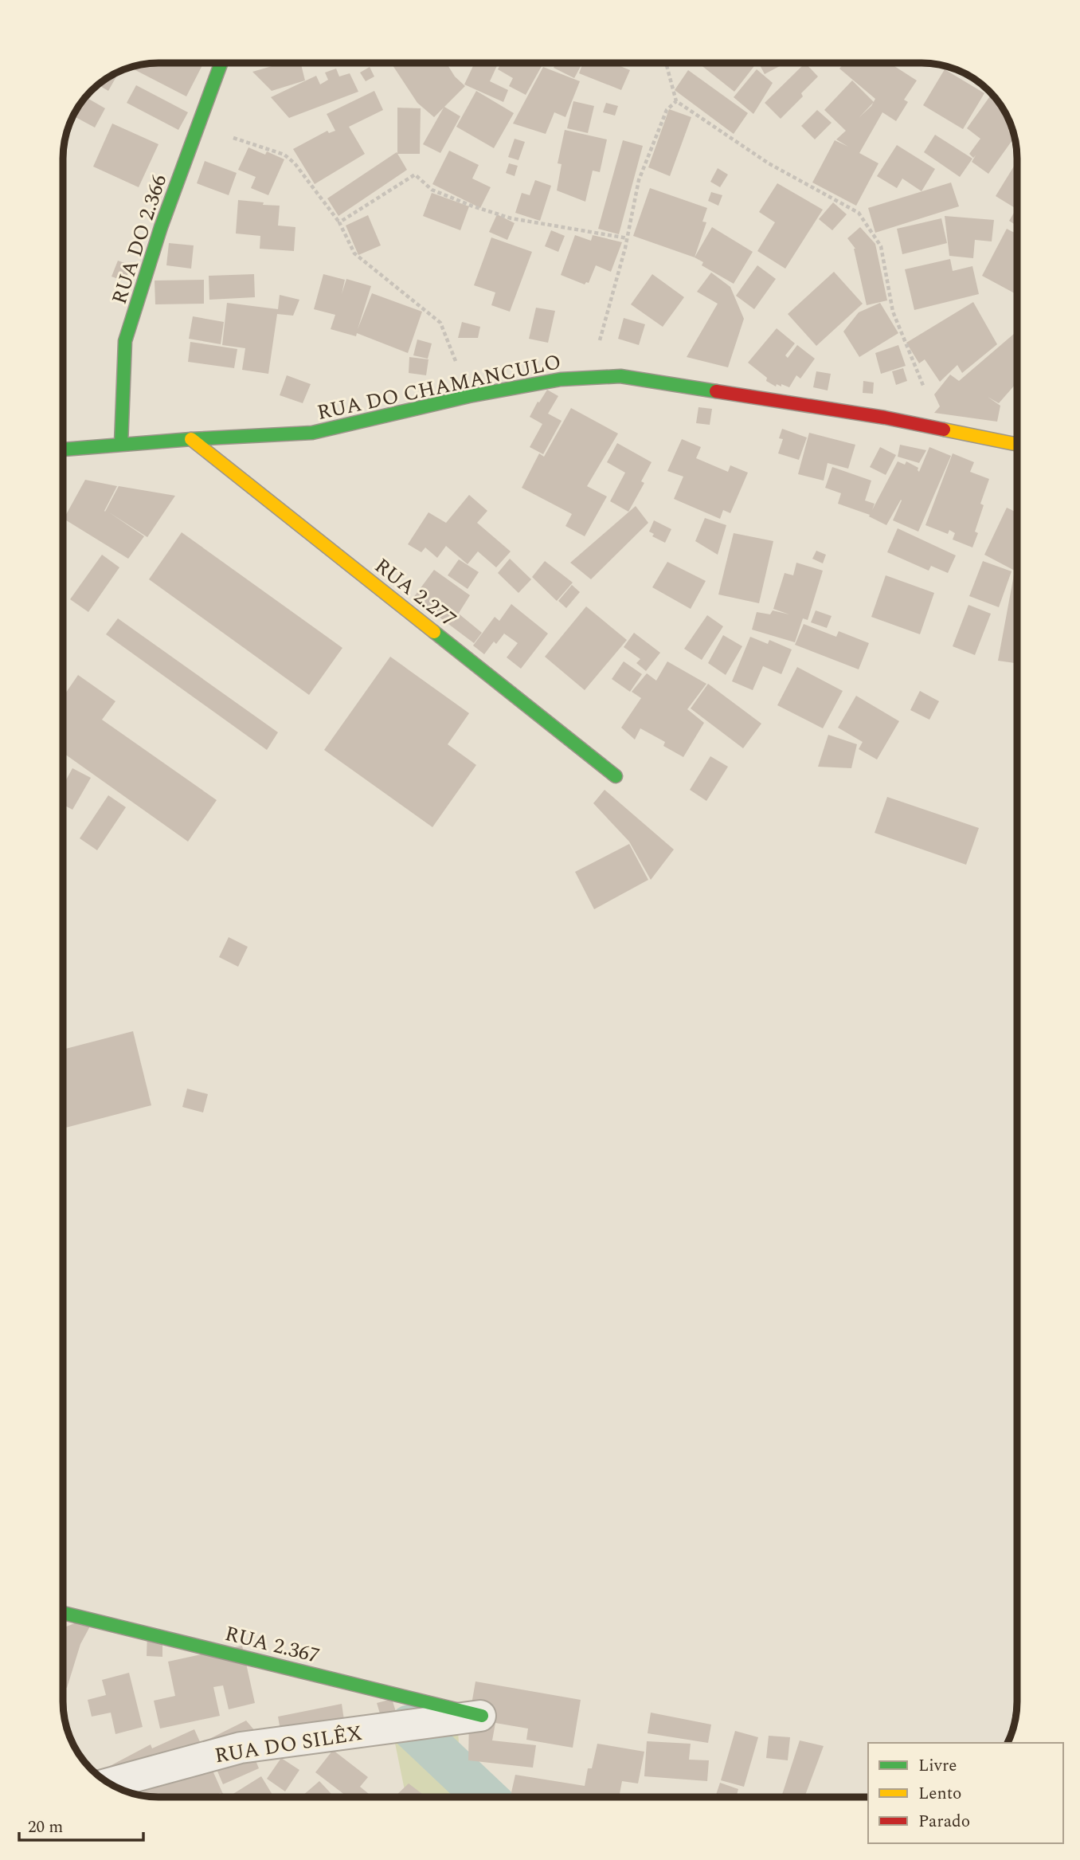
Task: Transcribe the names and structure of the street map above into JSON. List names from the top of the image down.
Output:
{
  "streets": {
    "street": [
      "RUA DO 2.366",
      "RUA DO CHAMANCULO",
      "RUA 2.277",
      "RUA 2.367",
      "RUA DO SILÊX"
    ]
  },
  "crossings": [
    ["RUA DO 2.366", "RUA DO CHAMANCULO"],
    ["RUA DO CHAMANCULO", "RUA 2.277"],
    ["RUA 2.367", "RUA DO SILÊX"]
  ],
  "legend": ["Livre", "Lento", "Parado"],
  "scale_bar": "20 m"
}
